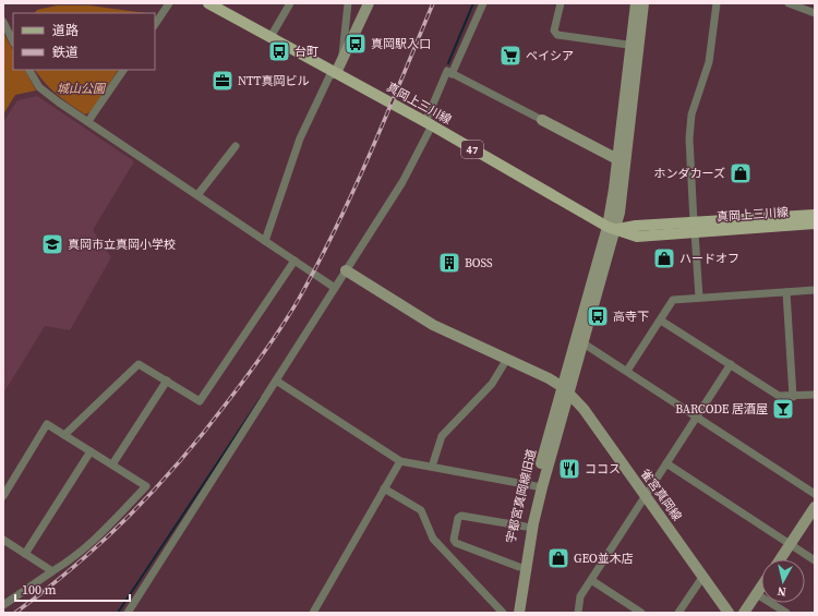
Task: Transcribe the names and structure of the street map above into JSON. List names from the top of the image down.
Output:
{
  "streets": {
    "main road": ["真岡上三川線", "47"],
    "street": ["雀宮真岡線", "宇都宮真岡線旧道"]
  },
  "crossings": [
    ["雀宮真岡線", "宇都宮真岡線旧道"]
  ],
  "parks": ["城山公園"],
  "places": {
    "bus stop": ["真岡駅入口", "台町", "高寺下"],
    "supermarket": ["ベイシア"],
    "office": ["NTT真岡ビル"],
    "shop": ["ホンダカーズ", "ハードオフ", "GEO並木店"],
    "school or university": ["真岡市立真岡小学校"],
    "building": ["BOSS"],
    "bar": ["BARCODE 居酒屋"],
    "restaurant": ["ココス"]
  },
  "legend": ["道路", "鉄道"],
  "scale_bar": "100 m",
  "north": "bottom"
}
